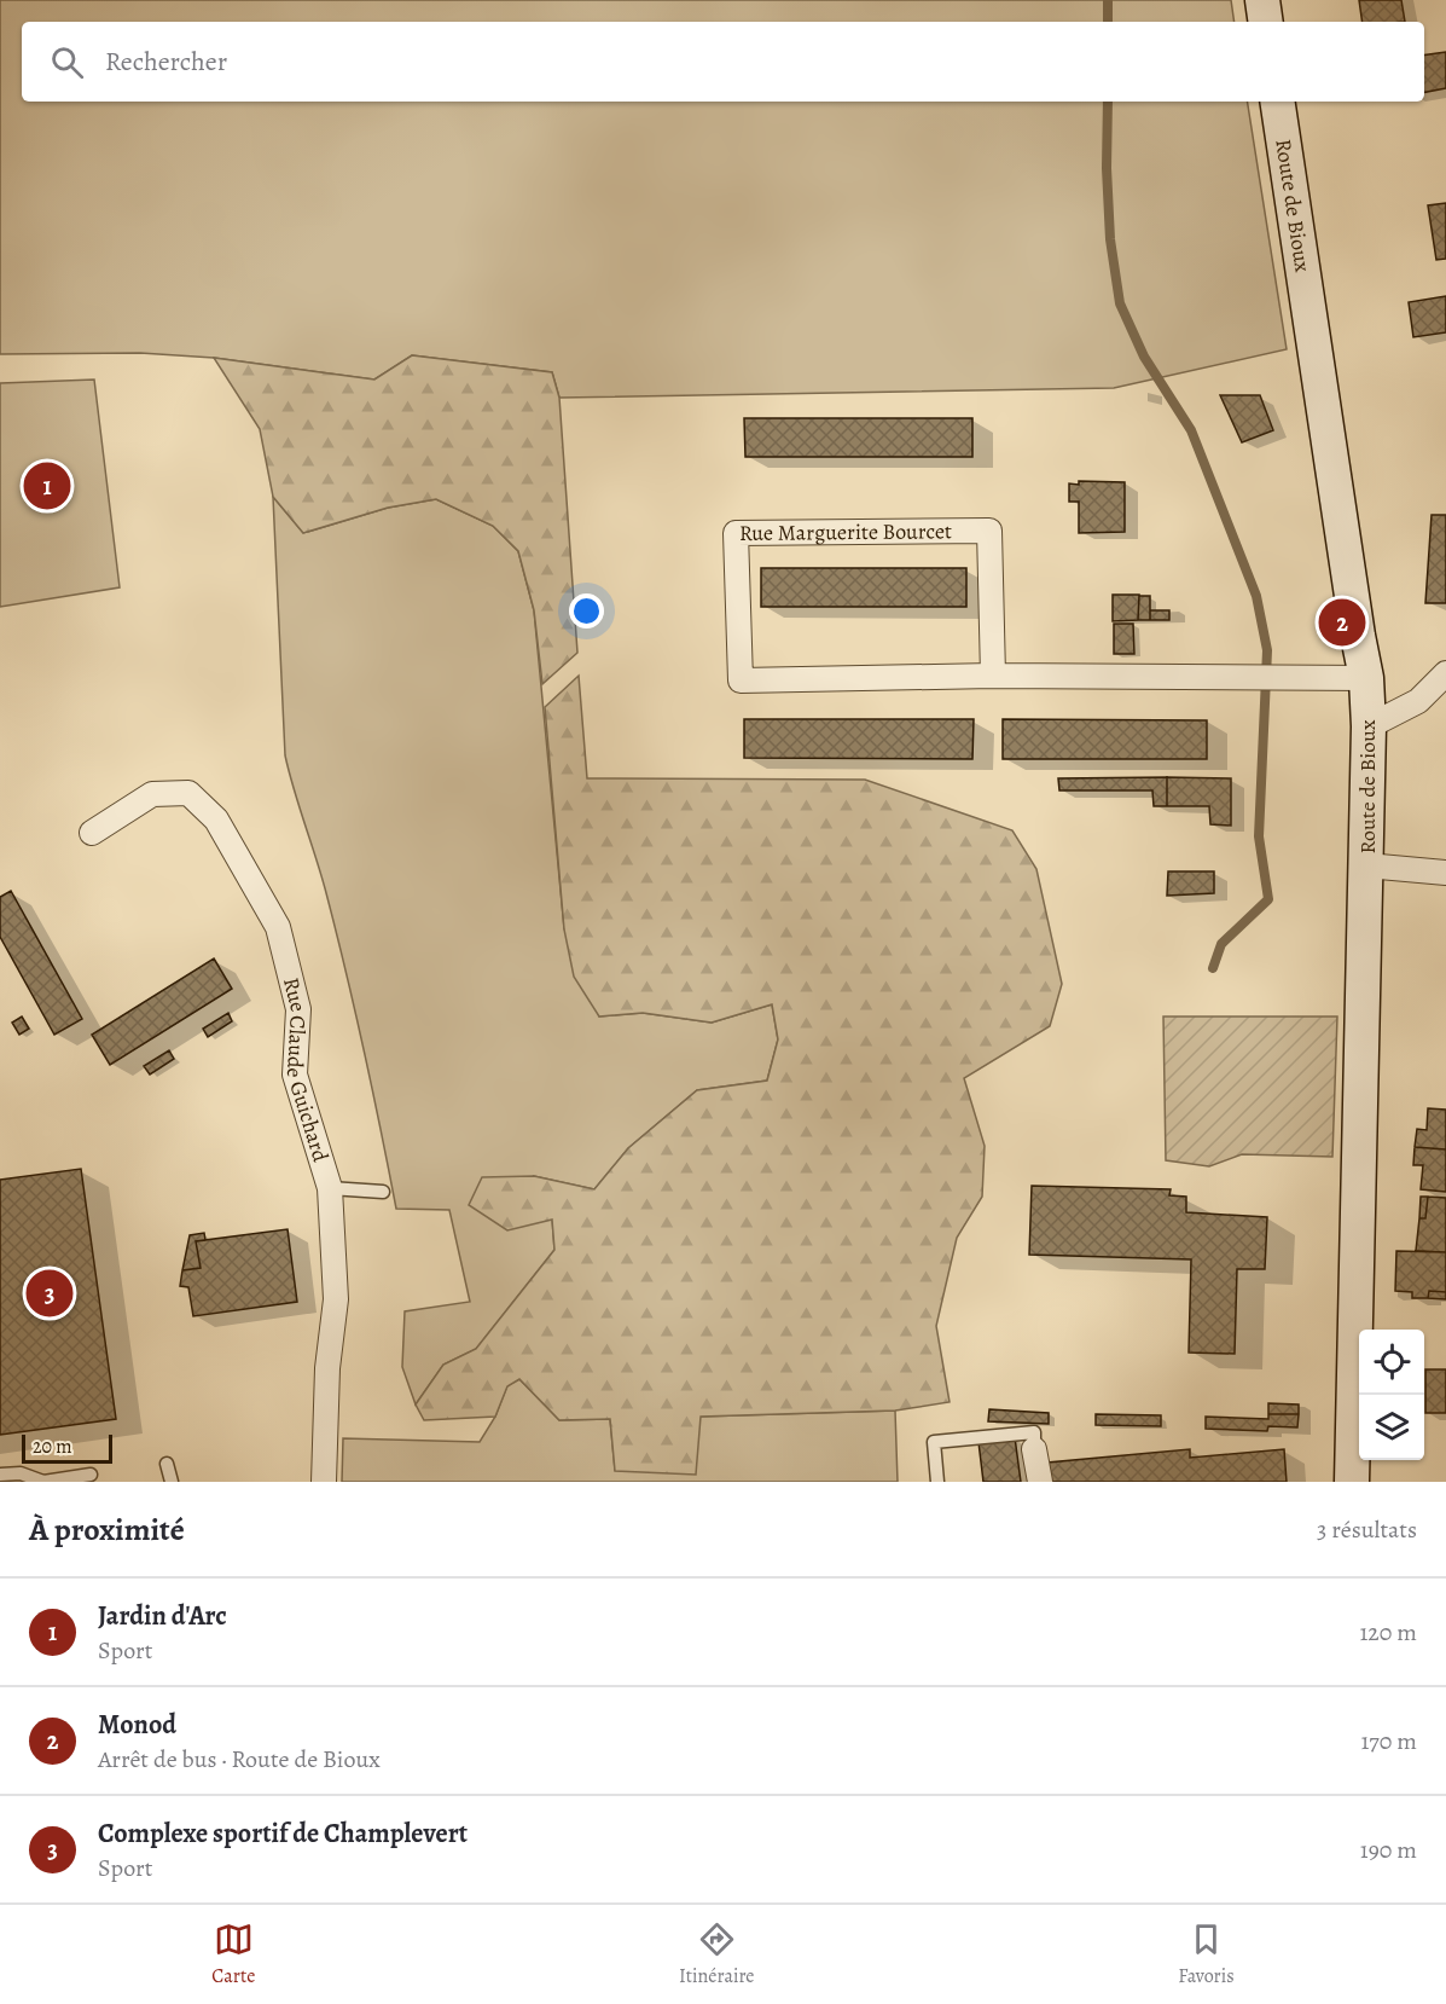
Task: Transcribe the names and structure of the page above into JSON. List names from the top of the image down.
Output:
{
  "streets": {
    "main road": ["Route de Bioux"],
    "street": ["Rue Marguerite Bourcet", "Rue Claude Guichard"]
  },
  "crossings": [
    ["Route de Bioux", "Rue Marguerite Bourcet"]
  ],
  "scale_bar": "20 m",
  "page": {
    "search": "Rechercher",
    "pins": ["1", "2", "3"],
    "scale": "20 m",
    "heading": ["À proximité", "3 résultats"],
    "list": [
      {
        "mark": "1",
        "name": "Jardin d'Arc",
        "note": "Sport",
        "value": "120 m"
      },
      {
        "mark": "2",
        "name": "Monod",
        "note": "Arrêt de bus · Route de Bioux",
        "value": "170 m"
      },
      {
        "mark": "3",
        "name": "Complexe sportif de Champlevert",
        "note": "Sport",
        "value": "190 m"
      }
    ],
    "nav": ["Carte", "Itinéraire", "Favoris"]
  }
}
